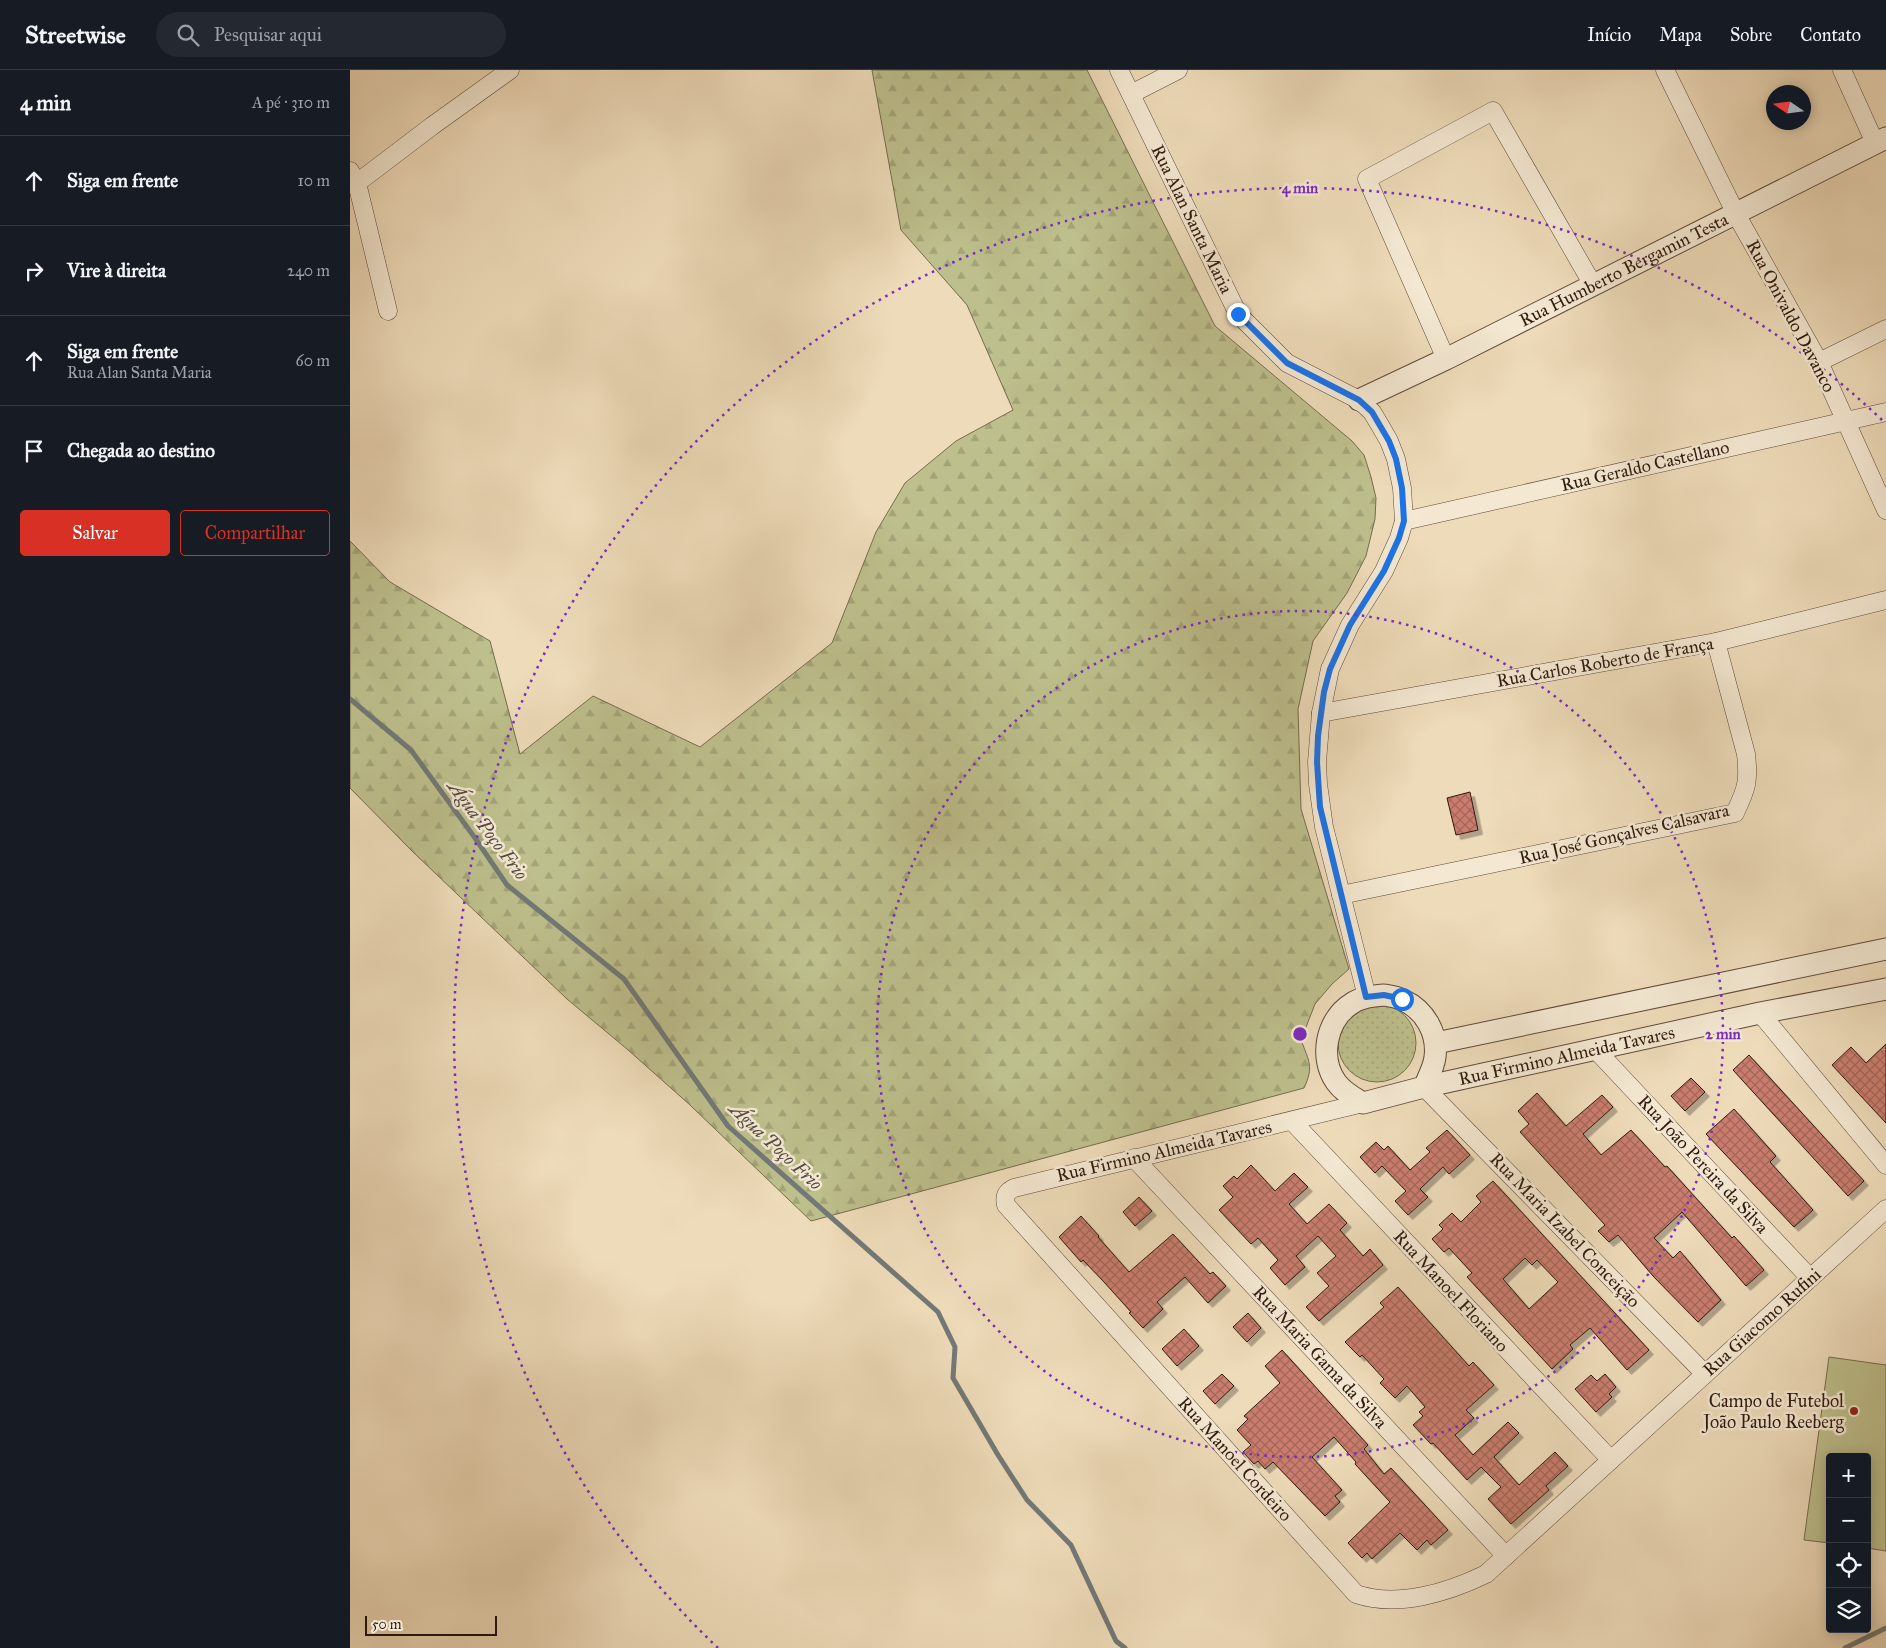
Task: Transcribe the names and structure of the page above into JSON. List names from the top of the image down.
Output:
{
  "streets": {
    "street": [
      "Rua Alan Santa Maria",
      "Rua Humberto Bergamin Testa",
      "Rua Onivaldo Davanco",
      "Rua Geraldo Castellano",
      "Rua Carlos Roberto de França",
      "Rua José Gonçalves Calsavara",
      "Rua Firmino Almeida Tavares",
      "Rua João Pereira da Silva",
      "Rua Maria Izabel Conceição",
      "Rua Manoel Floriano",
      "Rua Giacomo Rufini",
      "Rua Maria Gama da Silva",
      "Rua Manoel Cordeiro"
    ]
  },
  "crossings": [
    ["Rua Alan Santa Maria", "Rua Humberto Bergamin Testa"],
    ["Rua Humberto Bergamin Testa", "Rua Onivaldo Davanco"],
    ["Rua Onivaldo Davanco", "Rua Geraldo Castellano"],
    ["Rua Carlos Roberto de França", "Rua José Gonçalves Calsavara"],
    ["Rua Firmino Almeida Tavares", "Rua João Pereira da Silva"],
    ["Rua Firmino Almeida Tavares", "Rua Maria Izabel Conceição"],
    ["Rua Firmino Almeida Tavares", "Rua Manoel Floriano"],
    ["Rua Firmino Almeida Tavares", "Rua Maria Gama da Silva"],
    ["Rua Firmino Almeida Tavares", "Rua Manoel Cordeiro"],
    ["Rua João Pereira da Silva", "Rua Giacomo Rufini"],
    ["Rua Maria Izabel Conceição", "Rua Giacomo Rufini"],
    ["Rua Manoel Floriano", "Rua Giacomo Rufini"],
    ["Rua Giacomo Rufini", "Rua Maria Gama da Silva"],
    ["Rua Giacomo Rufini", "Rua Manoel Cordeiro"],
    ["Rua Maria Gama da Silva", "Rua Manoel Cordeiro"]
  ],
  "water": ["Água Poço Frio"],
  "places": ["Campo de Futebol João Paulo Reeberg"],
  "scale_bar": "50 m",
  "north": "left",
  "page": {
    "header": "Streetwise",
    "search": "Pesquisar aqui",
    "nav": [
      "Início",
      "Mapa",
      "Sobre",
      "Contato"
    ],
    "heading": ["4 min", "A pé · 310 m"],
    "list": [
      ["Siga em frente", "10 m"],
      ["Vire à direita", "240 m"],
      ["Siga em frente", "Rua Alan Santa Maria", "60 m"],
      "Chegada ao destino"
    ],
    "buttons": ["Salvar", "Compartilhar"],
    "map_buttons": ["+", "−"],
    "scale": "50 m"
  },
  "rings": ["4 min", "2 min"]
}
